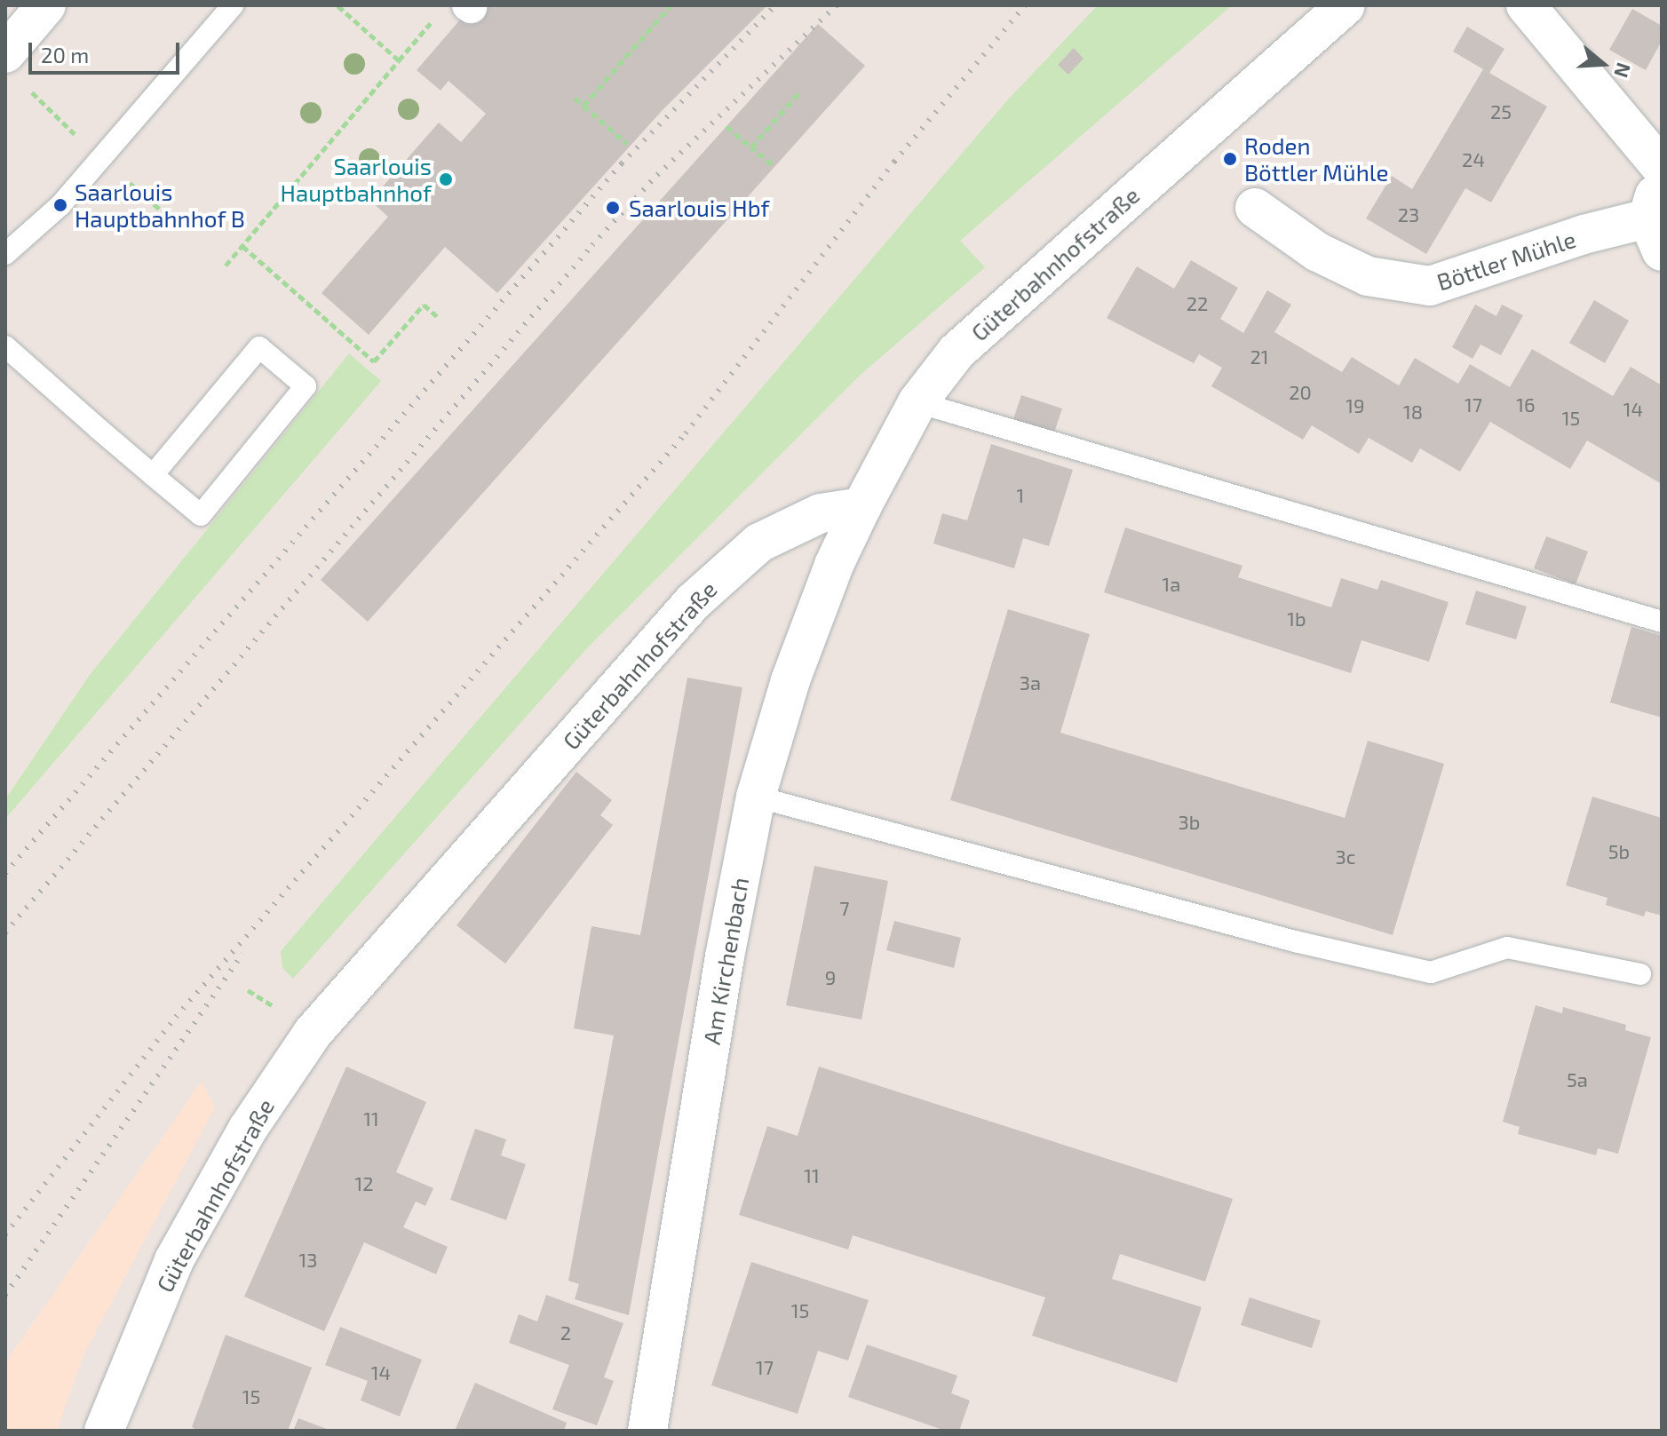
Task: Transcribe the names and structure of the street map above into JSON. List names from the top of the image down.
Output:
{
  "streets": {
    "street": ["Böttler Mühle", "Güterbahnhofstraße", "Am Kirchenbach"]
  },
  "crossings": [
    ["Güterbahnhofstraße", "Am Kirchenbach"]
  ],
  "places": [
    "Roden Böttler Mühle",
    "Saarlouis Hauptbahnhof",
    "Saarlouis Hauptbahnhof B",
    "Saarlouis Hbf"
  ],
  "house_numbers": [
    "25",
    "24",
    "23",
    "22",
    "21",
    "20",
    "17",
    "16",
    "19",
    "14",
    "18",
    "15",
    "1",
    "1a",
    "1b",
    "3a",
    "3b",
    "5b",
    "3c",
    "7",
    "9",
    "5a",
    "11",
    "11",
    "12",
    "13",
    "15",
    "2",
    "17",
    "14",
    "15"
  ],
  "scale_bar": "20 m",
  "north": "right"
}
